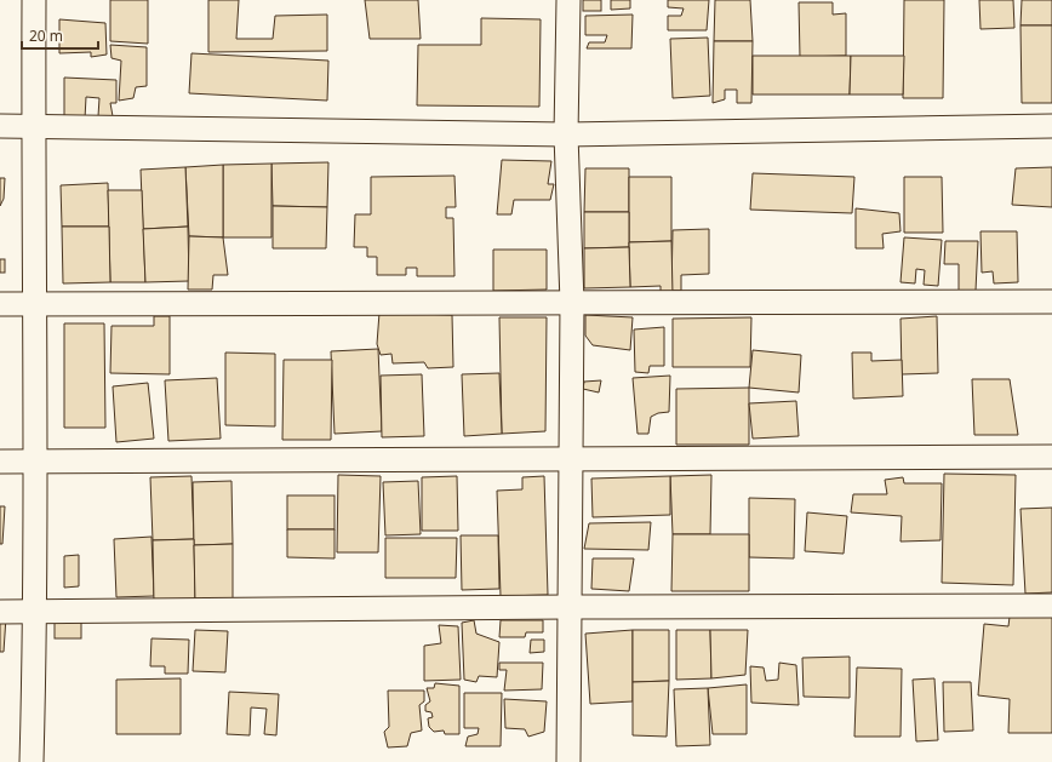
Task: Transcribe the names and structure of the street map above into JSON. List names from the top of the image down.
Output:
{
  "scale_bar": "20 m"
}
